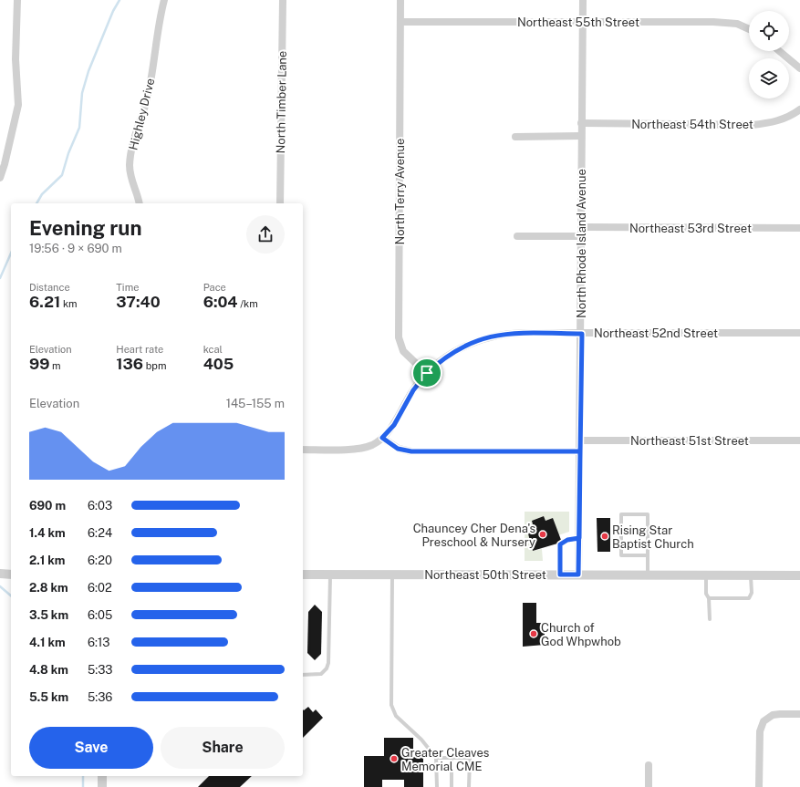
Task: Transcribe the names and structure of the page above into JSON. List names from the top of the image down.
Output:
{
  "streets": {
    "street": [
      "Northeast 55th Street",
      "North Timber Lane",
      "Highley Drive",
      "Northeast 54th Street",
      "North Terry Avenue",
      "Northeast 53rd Street",
      "North Rhode Island Avenue",
      "Northeast 52nd Street",
      "Northeast 51st Street",
      "Northeast 50th Street"
    ]
  },
  "crossings": [
    ["Northeast 55th Street", "North Terry Avenue"],
    ["Northeast 55th Street", "North Rhode Island Avenue"],
    ["Northeast 54th Street", "North Rhode Island Avenue"],
    ["North Terry Avenue", "Northeast 52nd Street"],
    ["Northeast 53rd Street", "North Rhode Island Avenue"],
    ["North Rhode Island Avenue", "Northeast 52nd Street"],
    ["North Rhode Island Avenue", "Northeast 51st Street"],
    ["North Rhode Island Avenue", "Northeast 50th Street"]
  ],
  "places": [
    "Chauncey Cher Dena's Preschool & Nursery",
    "Rising Star Baptist Church",
    "Church of God Whpwhob",
    "Greater Cleaves Memorial CME"
  ],
  "page": {
    "heading": ["Evening run", "19:56 · 9 × 690 m"],
    "stats": [
      ["Distance", "6.21 km"],
      ["Time", "37:40"],
      ["Pace", "6:04 /km"],
      ["Elevation", "99 m"],
      ["Heart rate", "136 bpm"],
      ["kcal", "405"]
    ],
    "chart": ["Elevation", "145–155 m"],
    "list": [
      {
        "name": "690 m",
        "note": "6:03"
      },
      {
        "name": "1.4 km",
        "note": "6:24"
      },
      {
        "name": "2.1 km",
        "note": "6:20"
      },
      {
        "name": "2.8 km",
        "note": "6:02"
      },
      {
        "name": "3.5 km",
        "note": "6:05"
      },
      {
        "name": "4.1 km",
        "note": "6:13"
      },
      {
        "name": "4.8 km",
        "note": "5:33"
      },
      {
        "name": "5.5 km",
        "note": "5:36"
      }
    ],
    "buttons": ["Save", "Share"]
  }
}
